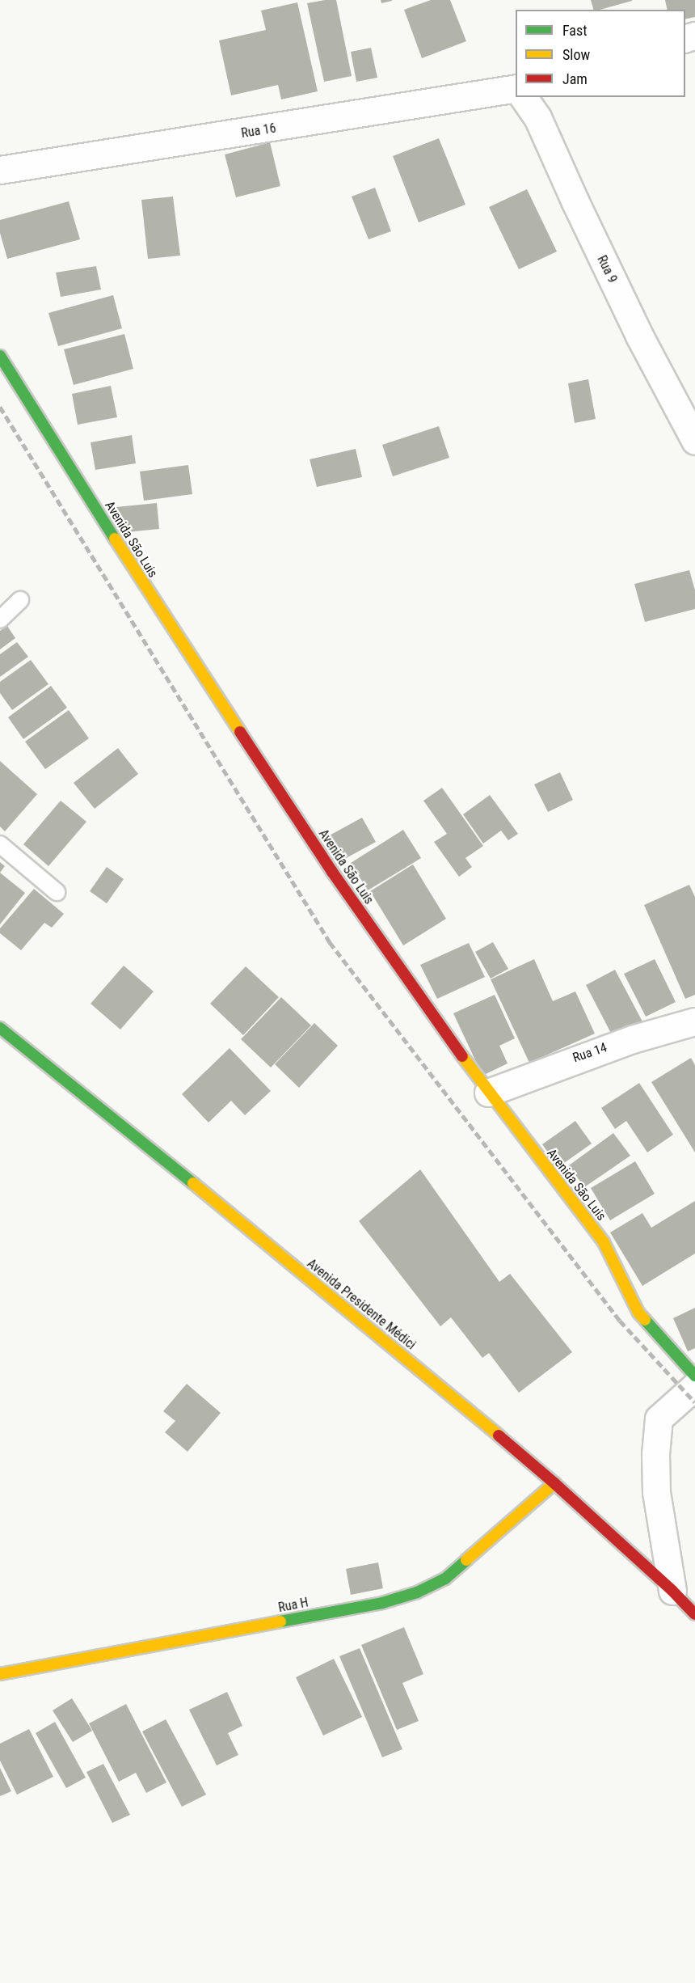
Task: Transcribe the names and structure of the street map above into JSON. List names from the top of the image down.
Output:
{
  "streets": {
    "street": [
      "Rua 16",
      "Rua 9",
      "Avenida São Luis",
      "Rua 14",
      "Avenida Presidente Médici",
      "Rua H"
    ]
  },
  "crossings": [
    ["Avenida São Luis", "Rua 14"],
    ["Avenida Presidente Médici", "Rua H"]
  ],
  "legend": ["Fast", "Slow", "Jam"]
}
